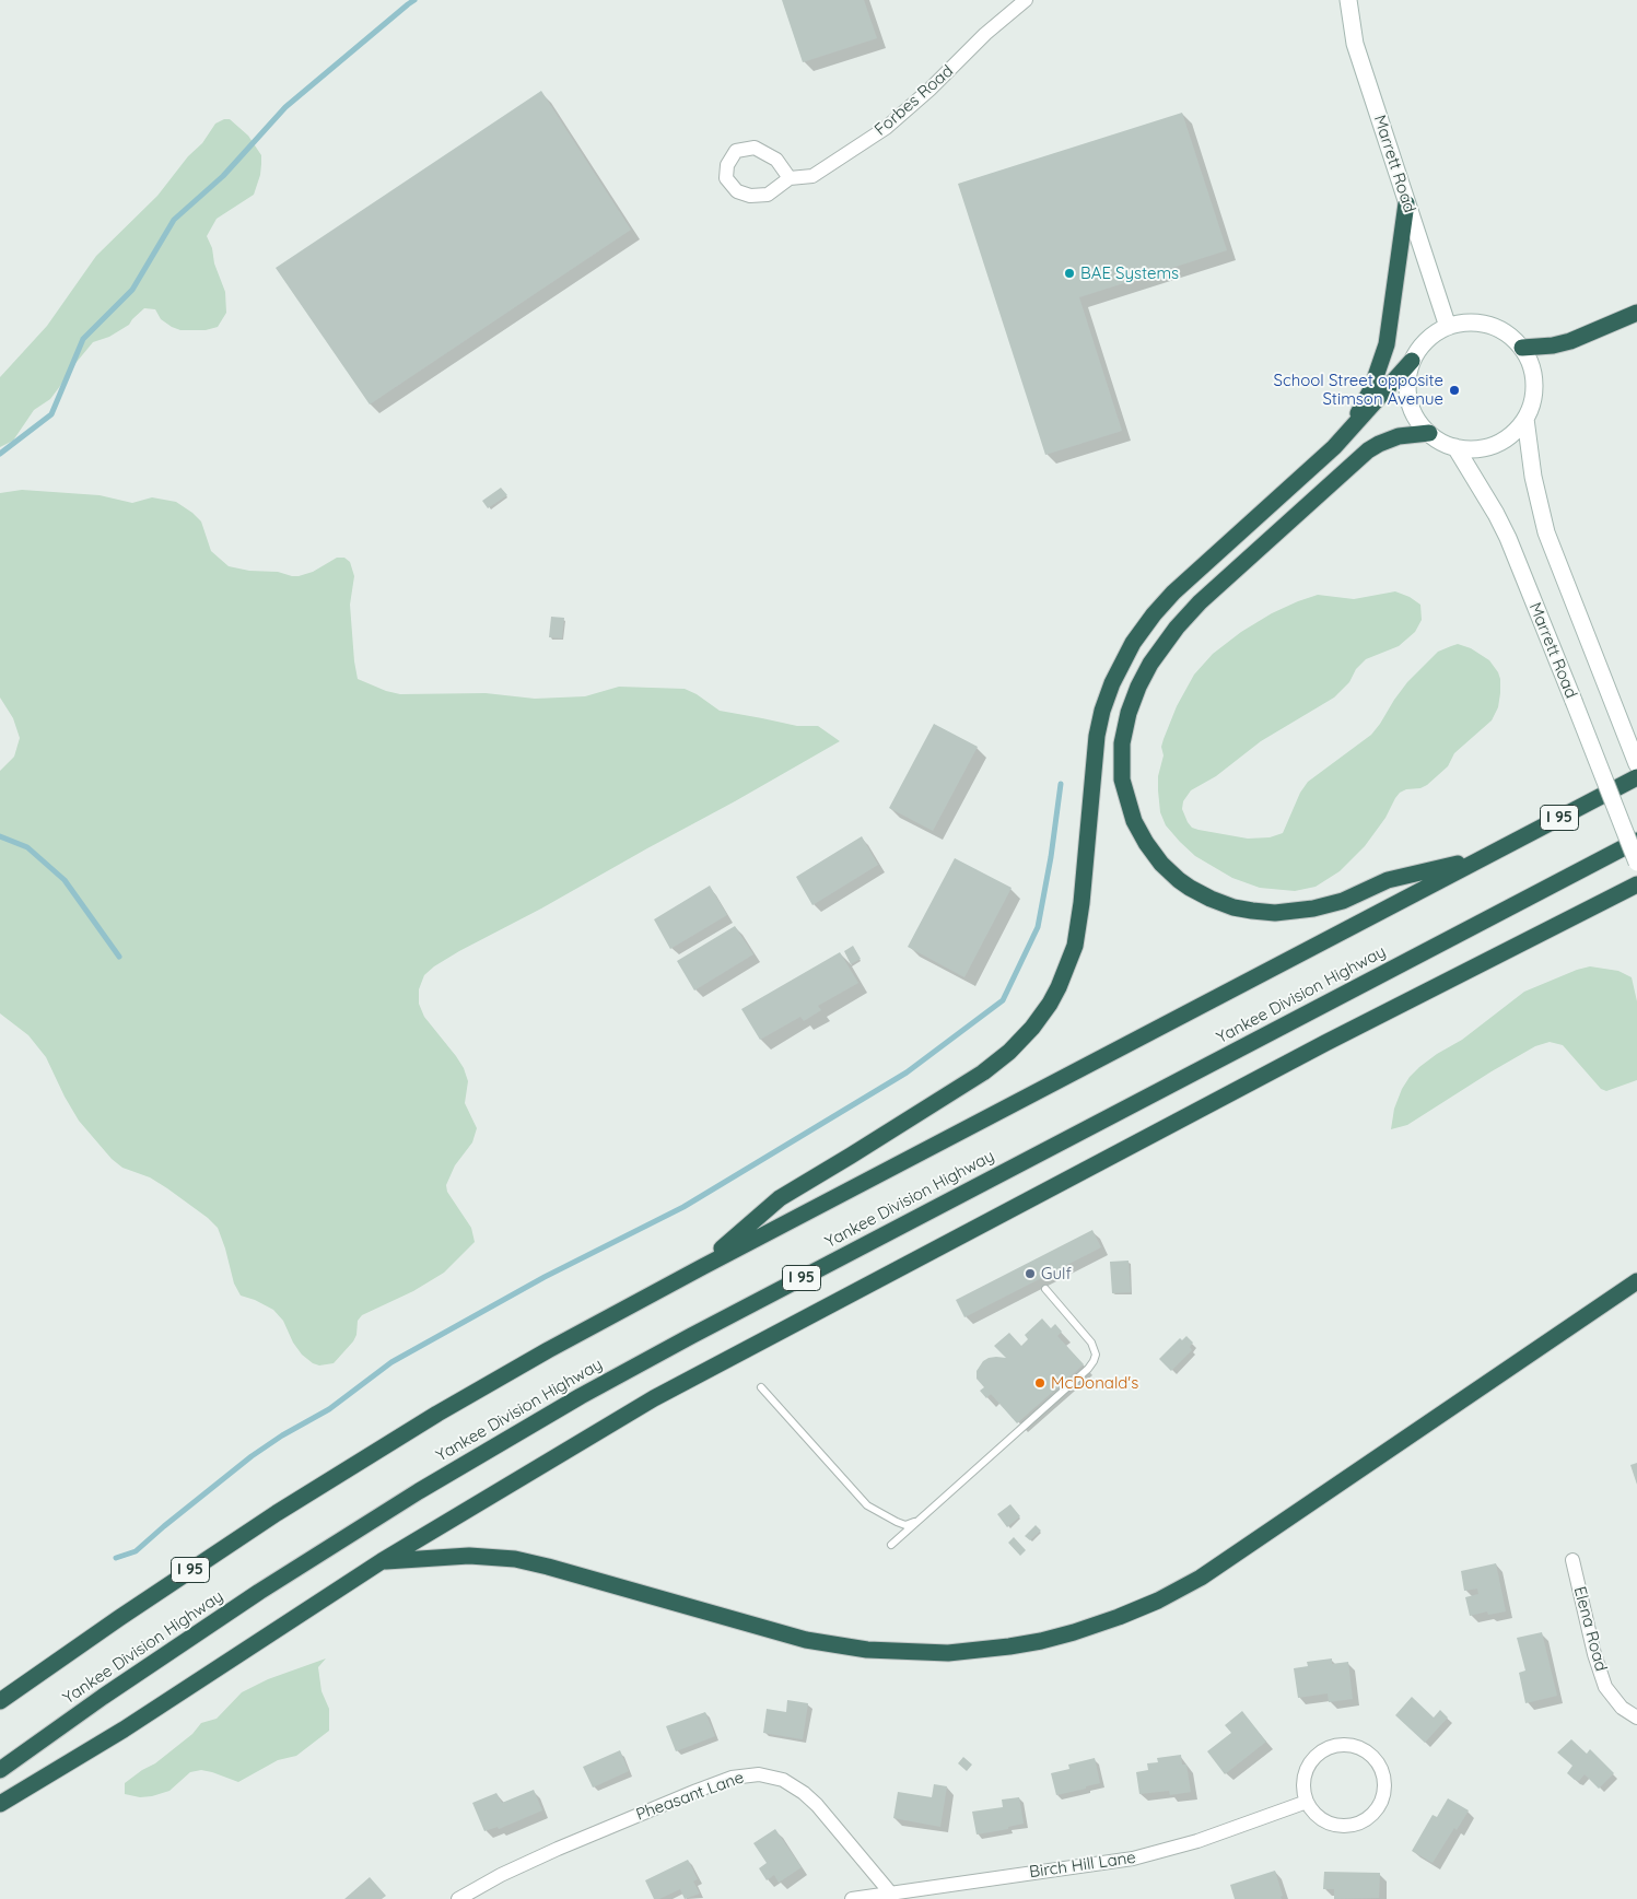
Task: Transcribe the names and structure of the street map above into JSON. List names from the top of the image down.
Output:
{
  "streets": {
    "highway": ["I 95", "Yankee Division Highway"],
    "main road": ["Marrett Road"],
    "street": [
      "Forbes Road",
      "Elena Road",
      "Pheasant Lane",
      "Birch Hill Lane"
    ]
  },
  "crossings": [
    ["Pheasant Lane", "Birch Hill Lane"]
  ],
  "places": [
    "BAE Systems",
    "School Street opposite Stimson Avenue",
    "Gulf",
    "McDonald's"
  ]
}
